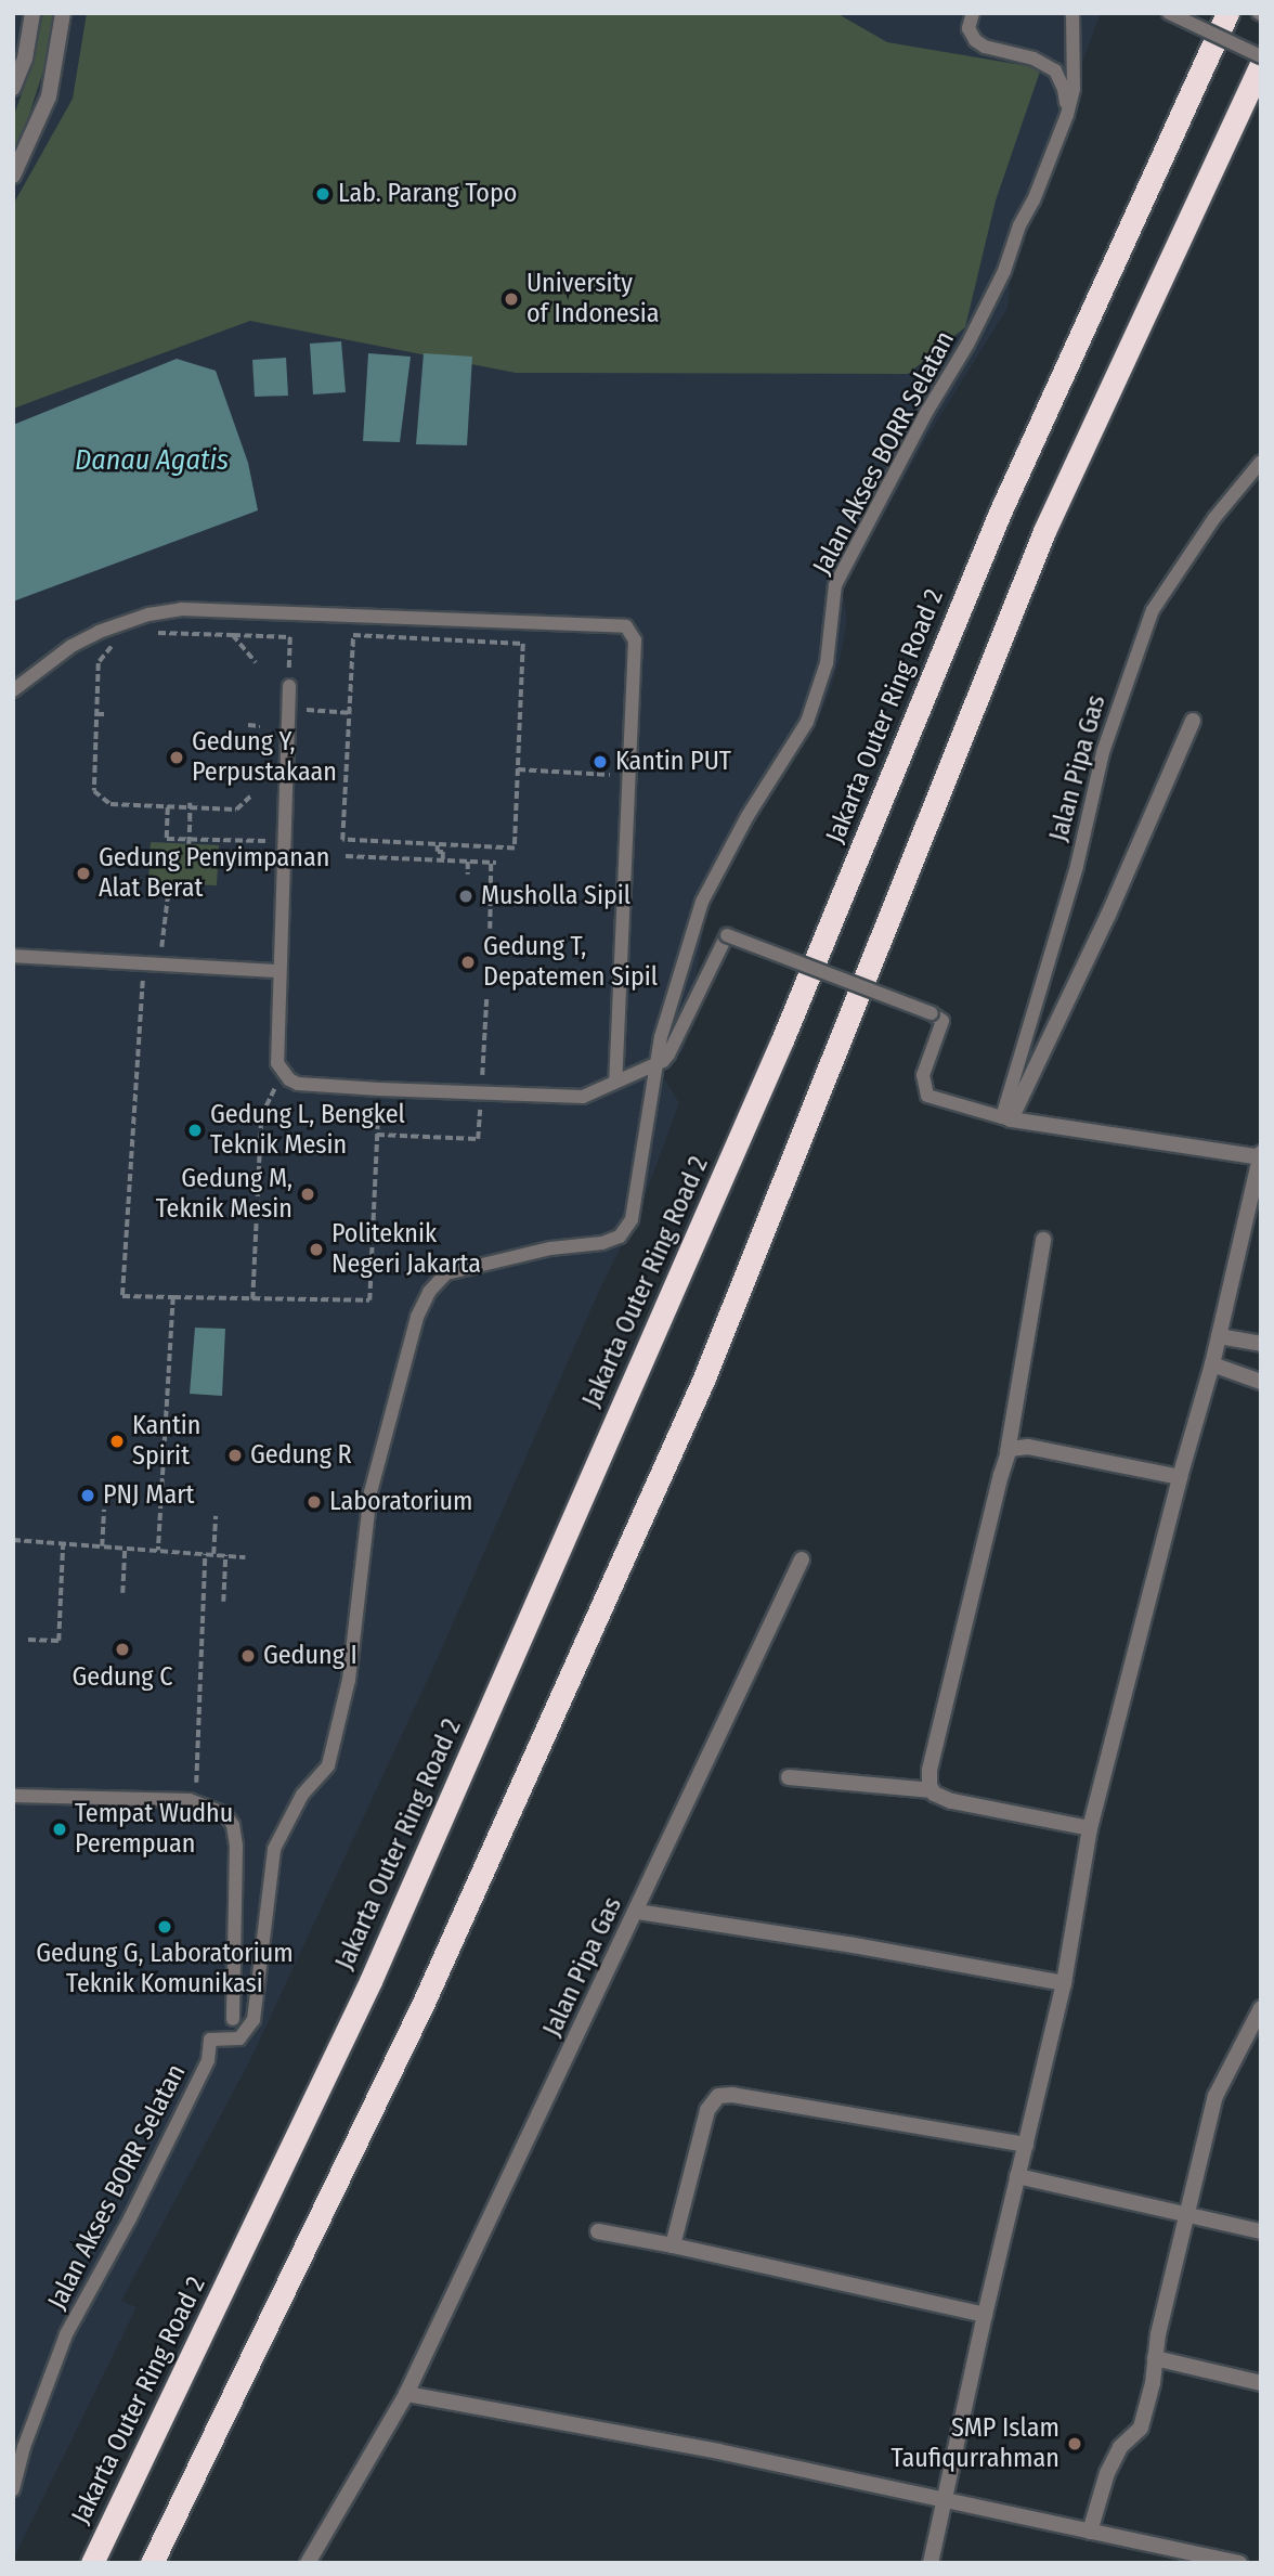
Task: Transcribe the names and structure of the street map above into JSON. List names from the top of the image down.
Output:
{
  "streets": {
    "highway": ["Jakarta Outer Ring Road 2"],
    "street": ["Jalan Pipa Gas"],
    "lane": ["Jalan Akses BORR Selatan"]
  },
  "water": ["Danau Agatis"],
  "places": [
    "Lab. Parang Topo",
    "University of Indonesia",
    "Gedung Y, Perpustakaan",
    "Kantin PUT",
    "Gedung Penyimpanan Alat Berat",
    "Musholla Sipil",
    "Gedung T, Depatemen Sipil",
    "Gedung L, Bengkel Teknik Mesin",
    "Gedung M, Teknik Mesin",
    "Politeknik Negeri Jakarta",
    "Kantin Spirit",
    "Gedung R",
    "PNJ Mart",
    "Laboratorium",
    "Gedung C",
    "Gedung I",
    "Tempat Wudhu Perempuan",
    "Gedung G, Laboratorium Teknik Komunikasi",
    "SMP Islam Taufiqurrahman"
  ]
}
